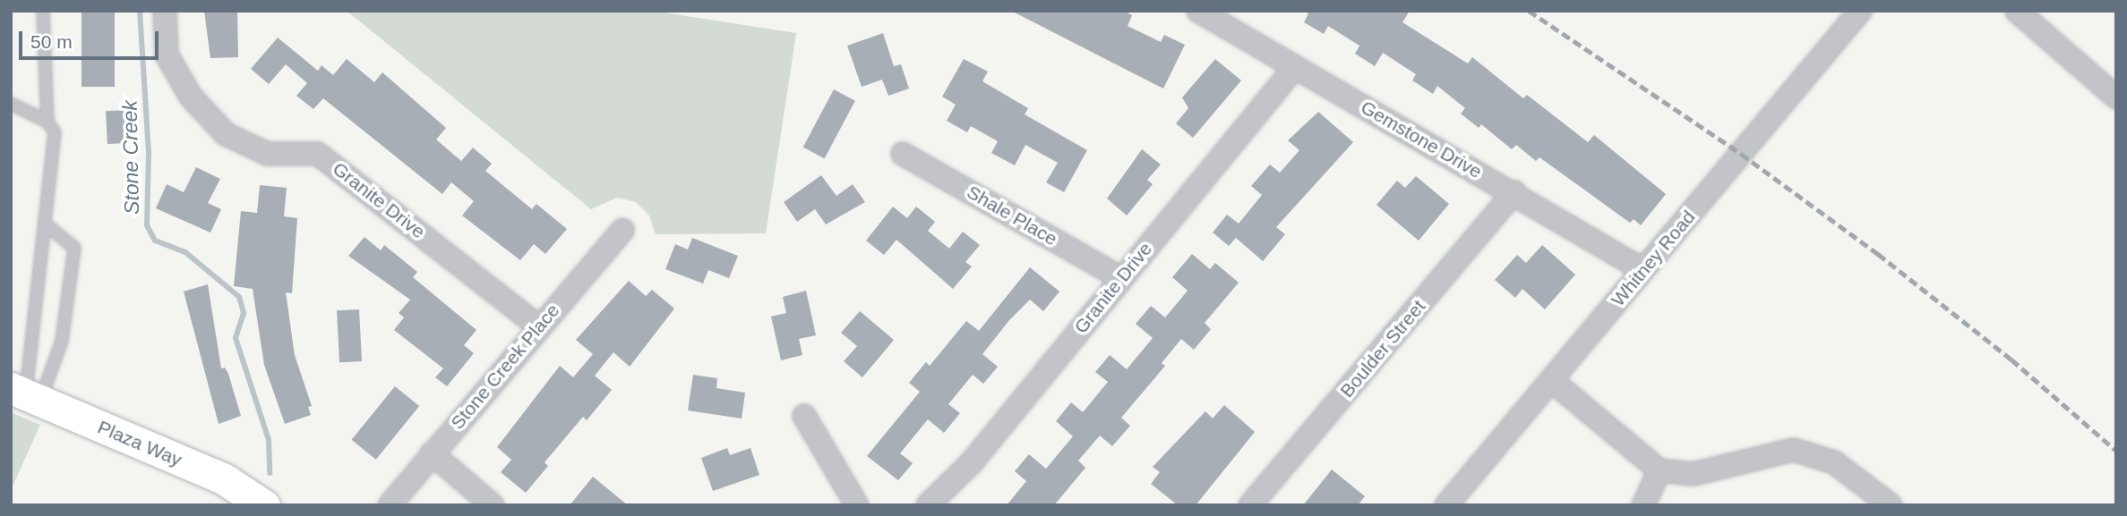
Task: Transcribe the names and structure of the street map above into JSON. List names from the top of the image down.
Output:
{
  "streets": {
    "main road": ["Plaza Way"],
    "street": [
      "Gemstone Drive",
      "Granite Drive",
      "Shale Place",
      "Whitney Road",
      "Boulder Street",
      "Stone Creek Place"
    ]
  },
  "crossings": [
    ["Gemstone Drive", "Granite Drive"],
    ["Gemstone Drive", "Whitney Road"],
    ["Gemstone Drive", "Boulder Street"],
    ["Granite Drive", "Shale Place"],
    ["Granite Drive", "Stone Creek Place"]
  ],
  "water": ["Stone Creek"],
  "scale_bar": "50 m"
}
